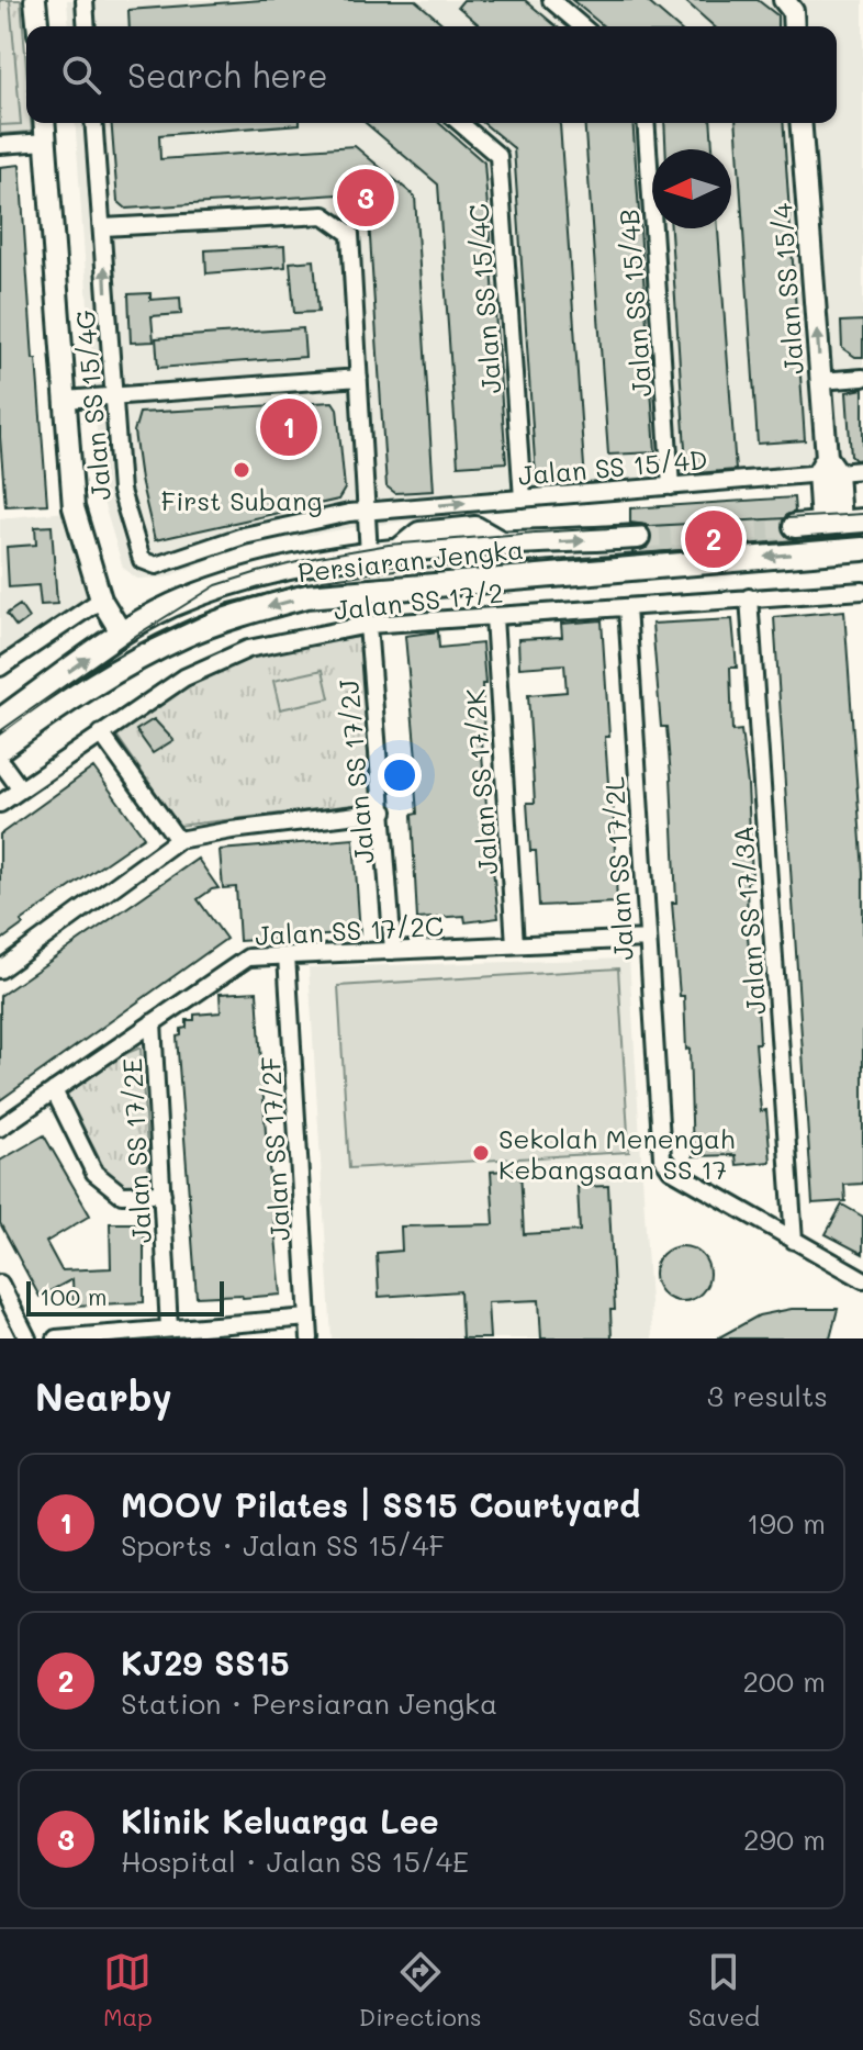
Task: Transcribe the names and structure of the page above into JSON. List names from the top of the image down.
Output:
{
  "streets": {
    "main road": ["Persiaran Jengka"],
    "street": [
      "Jalan SS 15/4",
      "Jalan SS 15/4C",
      "Jalan SS 15/4B",
      "Jalan SS 15/4G",
      "Jalan SS 15/4D",
      "Jalan SS 17/2",
      "Jalan SS 17/2J",
      "Jalan SS 17/2K",
      "Jalan SS 17/2L",
      "Jalan SS 17/3A",
      "Jalan SS 17/2C",
      "Jalan SS 17/2F",
      "Jalan SS 17/2E"
    ]
  },
  "crossings": [
    ["Jalan SS 15/4", "Jalan SS 15/4D"],
    ["Jalan SS 15/4C", "Jalan SS 15/4D"],
    ["Jalan SS 15/4B", "Jalan SS 15/4D"],
    ["Jalan SS 15/4G", "Jalan SS 15/4D"],
    ["Persiaran Jengka", "Jalan SS 17/2J"],
    ["Jalan SS 17/2", "Jalan SS 17/2J"],
    ["Jalan SS 17/2", "Jalan SS 17/2K"],
    ["Jalan SS 17/2", "Jalan SS 17/2L"],
    ["Jalan SS 17/2", "Jalan SS 17/3A"],
    ["Jalan SS 17/2J", "Jalan SS 17/2C"],
    ["Jalan SS 17/2K", "Jalan SS 17/2C"],
    ["Jalan SS 17/2L", "Jalan SS 17/3A"],
    ["Jalan SS 17/2L", "Jalan SS 17/2C"],
    ["Jalan SS 17/2C", "Jalan SS 17/2F"],
    ["Jalan SS 17/2C", "Jalan SS 17/2E"]
  ],
  "one_way": ["Jalan SS 15/4"],
  "places": ["First Subang", "Sekolah Menengah Kebangsaan SS 17"],
  "scale_bar": "100 m",
  "north": "left",
  "page": {
    "search": "Search here",
    "pins": ["3", "1", "2"],
    "scale": "100 m",
    "heading": ["Nearby", "3 results"],
    "list": [
      {
        "mark": "1",
        "name": "MOOV Pilates | SS15 Courtyard",
        "note": "Sports · Jalan SS 15/4F",
        "value": "190 m"
      },
      {
        "mark": "2",
        "name": "KJ29 SS15",
        "note": "Station · Persiaran Jengka",
        "value": "200 m"
      },
      {
        "mark": "3",
        "name": "Klinik Keluarga Lee",
        "note": "Hospital · Jalan SS 15/4E",
        "value": "290 m"
      }
    ],
    "nav": ["Map", "Directions", "Saved"]
  }
}
